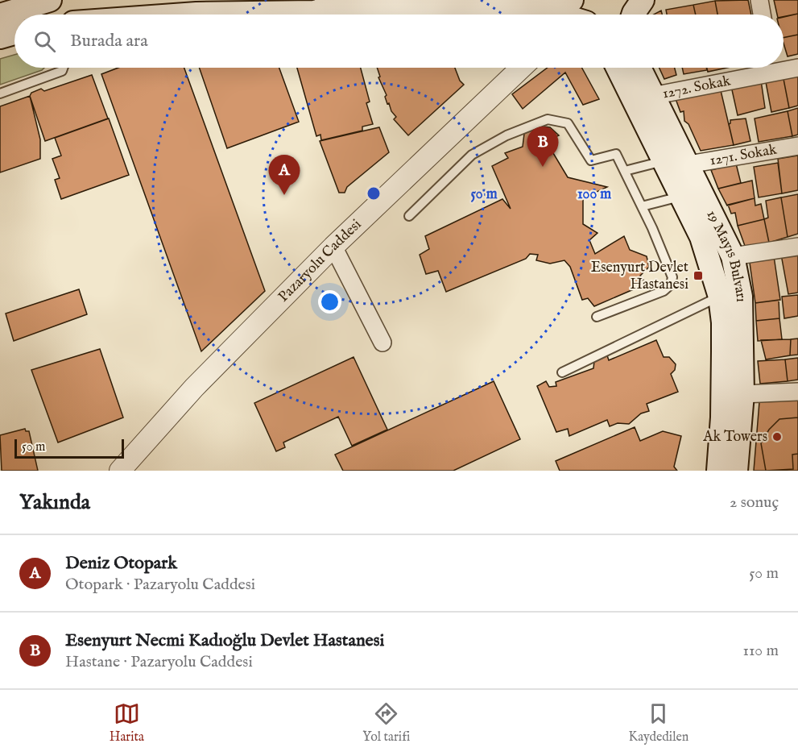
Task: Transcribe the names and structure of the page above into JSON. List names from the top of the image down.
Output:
{
  "streets": {
    "main road": ["19 Mayıs Bulvarı"],
    "street": ["1272. Sokak", "1271. Sokak", "Pazaryolu Caddesi"]
  },
  "crossings": [
    ["1272. Sokak", "19 Mayıs Bulvarı"],
    ["1271. Sokak", "19 Mayıs Bulvarı"]
  ],
  "places": {
    "transit": ["Esenyurt Devlet Hastanesi"],
    "other": ["Ak Towers"]
  },
  "scale_bar": "50 m",
  "page": {
    "search": "Burada ara",
    "pins": ["B", "A"],
    "scale": "50 m",
    "heading": ["Yakında", "2 sonuç"],
    "list": [
      {
        "mark": "A",
        "name": "Deniz Otopark",
        "note": "Otopark · Pazaryolu Caddesi",
        "value": "50 m"
      },
      {
        "mark": "B",
        "name": "Esenyurt Necmi Kadıoğlu Devlet Hastanesi",
        "note": "Hastane · Pazaryolu Caddesi",
        "value": "110 m"
      }
    ],
    "nav": ["Harita", "Yol tarifi", "Kaydedilen"]
  },
  "rings": ["50 m", "100 m"]
}
